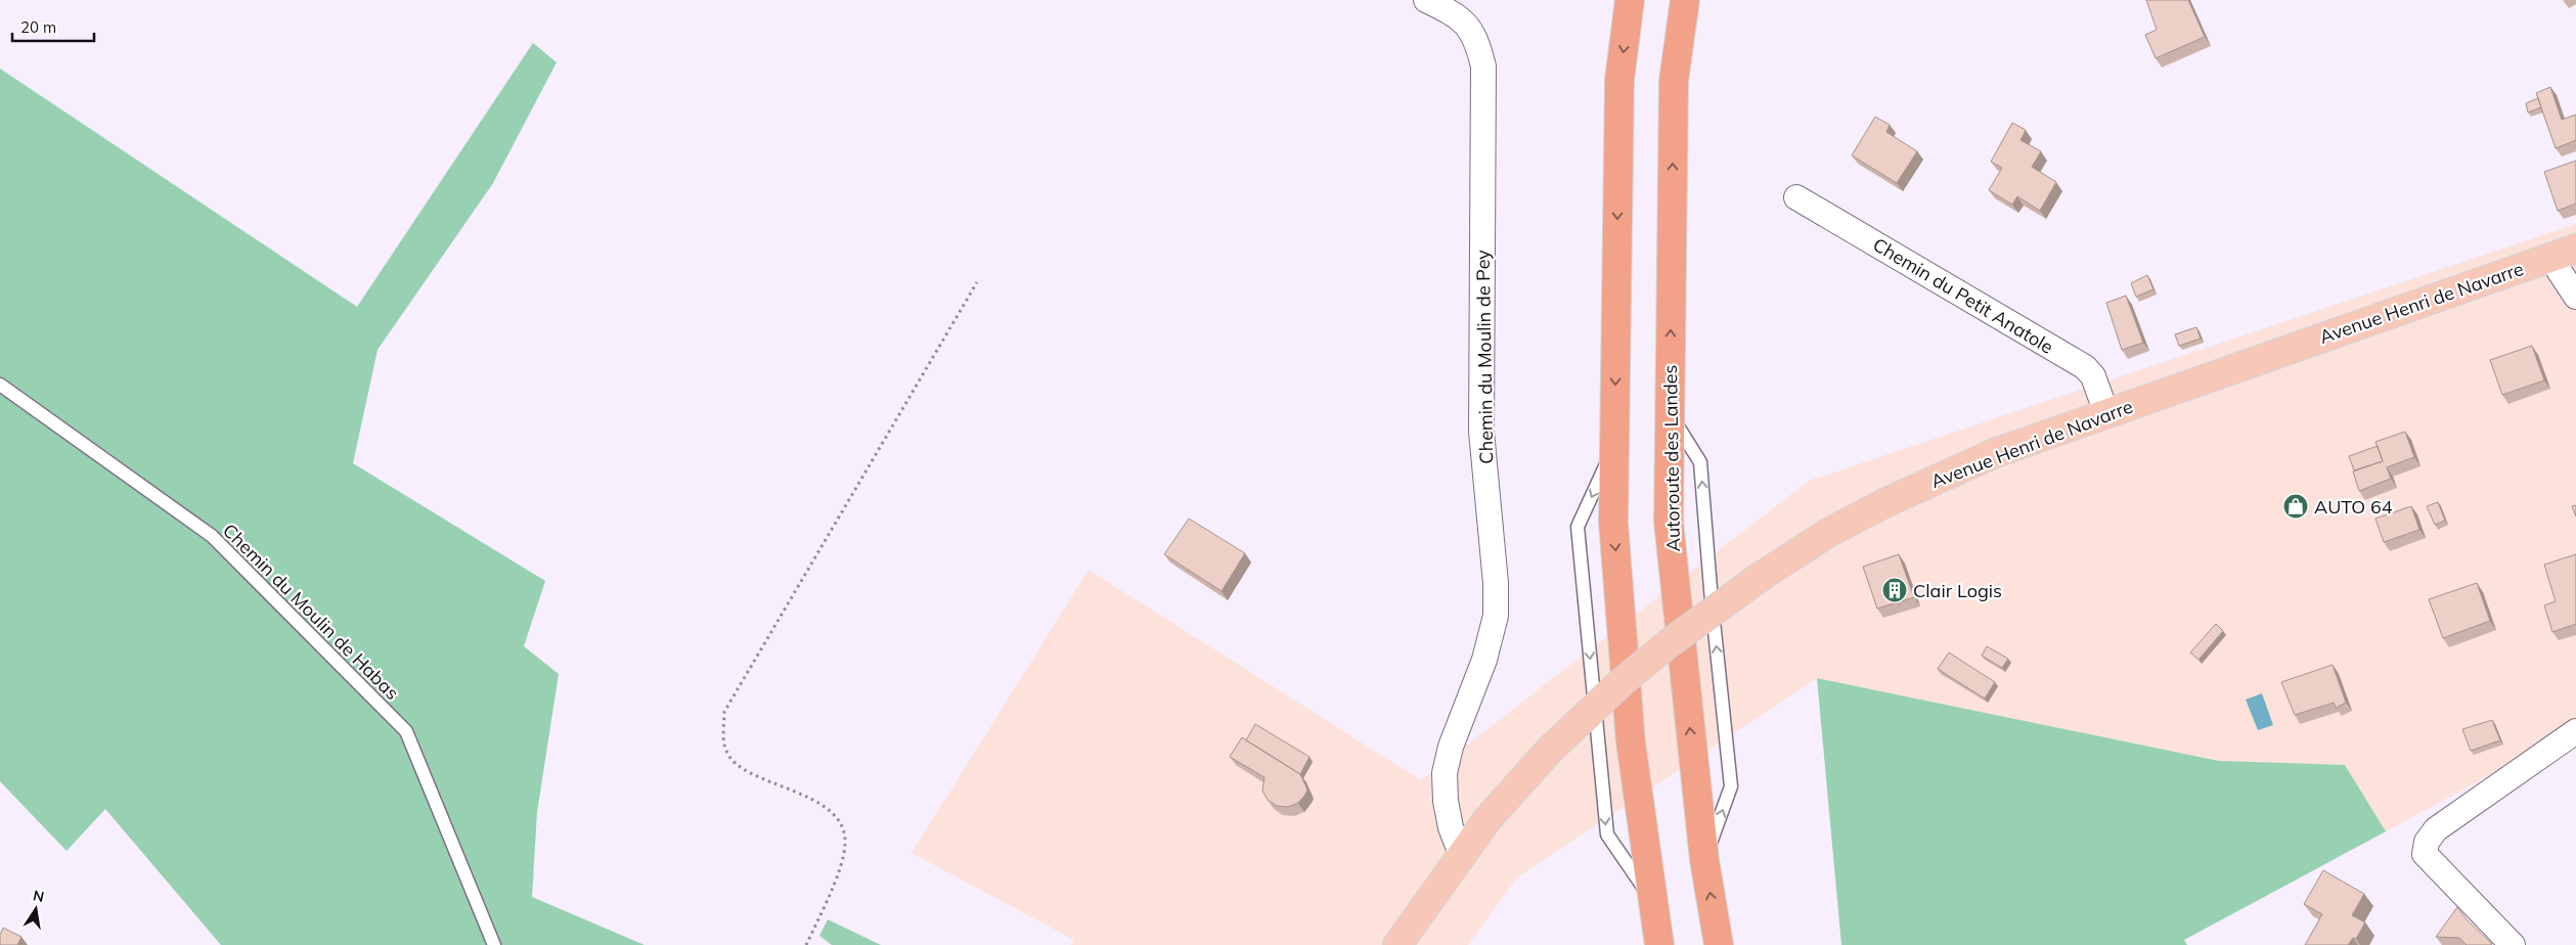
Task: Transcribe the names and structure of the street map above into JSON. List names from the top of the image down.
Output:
{
  "streets": {
    "highway": ["Autoroute des Landes"],
    "main road": ["Avenue Henri de Navarre"],
    "street": ["Chemin du Petit Anatole", "Chemin du Moulin de Pey"],
    "lane": ["Chemin du Moulin de Habas"]
  },
  "crossings": [
    ["Chemin du Petit Anatole", "Avenue Henri de Navarre"],
    ["Avenue Henri de Navarre", "Chemin du Moulin de Pey"]
  ],
  "places": {
    "shop": ["AUTO 64"],
    "building": ["Clair Logis"]
  },
  "scale_bar": "20 m",
  "north": "top"
}
